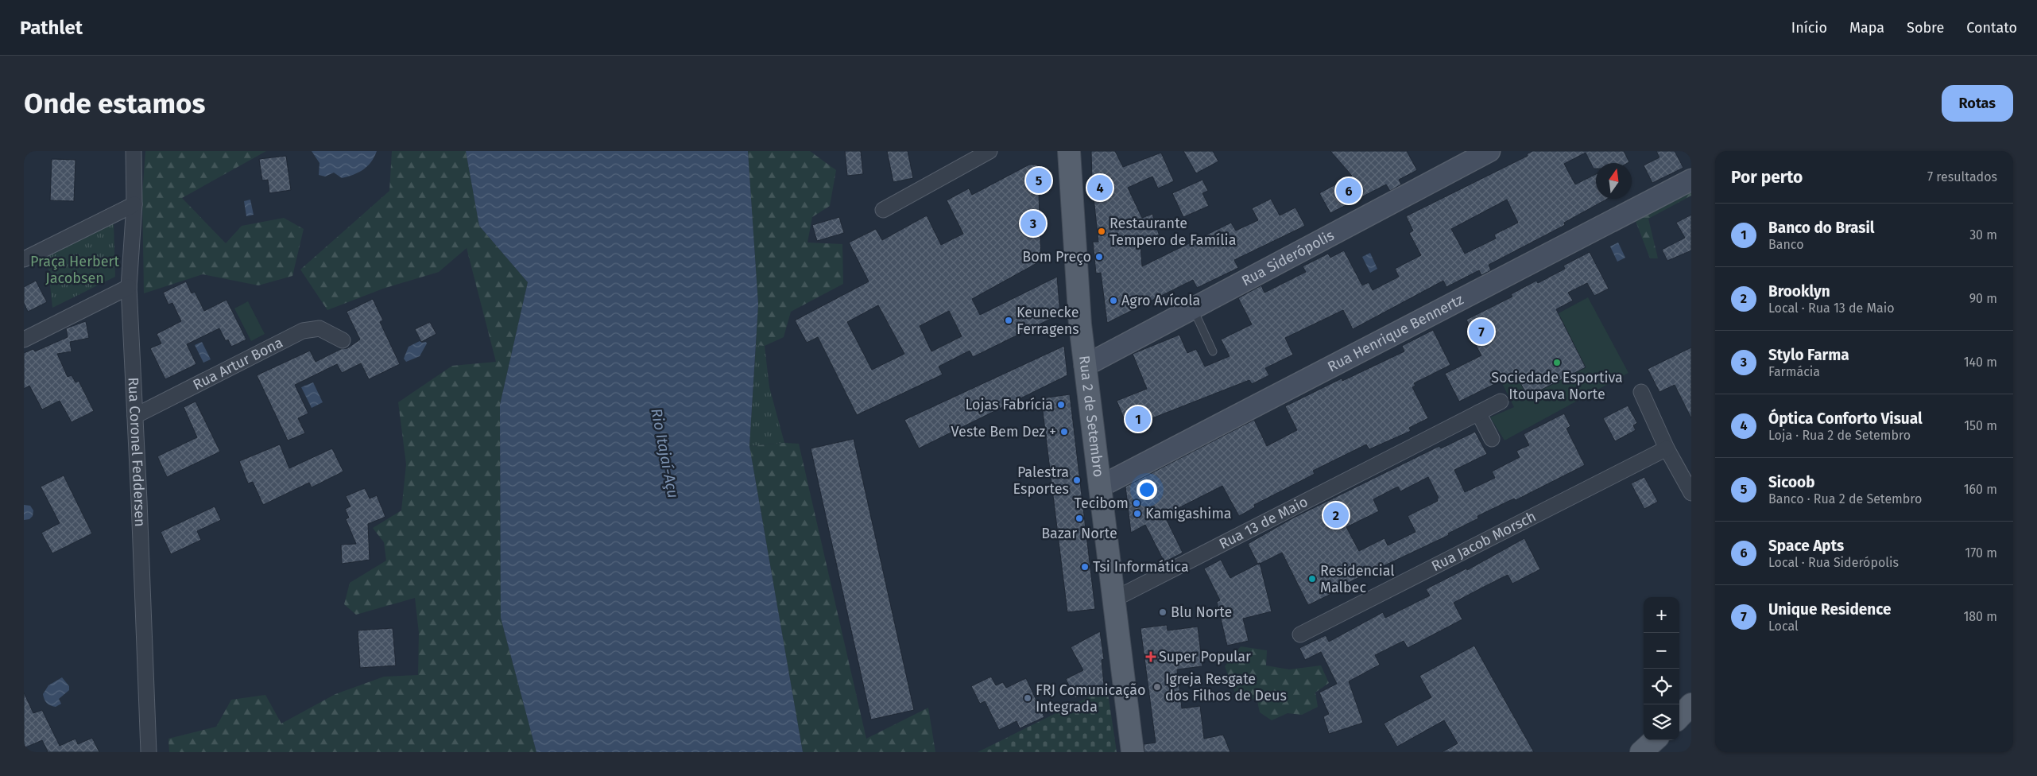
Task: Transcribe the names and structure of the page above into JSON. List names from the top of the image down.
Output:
{
  "streets": {
    "main road": ["Rua 2 de Setembro"],
    "street": [
      "Rua Siderópolis",
      "Rua Henrique Bennertz",
      "Rua Artur Bona",
      "Rua Coronel Feddersen",
      "Rua 13 de Maio",
      "Rua Jacob Morsch"
    ]
  },
  "crossings": [
    ["Rua Siderópolis", "Rua 2 de Setembro"],
    ["Rua Henrique Bennertz", "Rua 2 de Setembro"],
    ["Rua Artur Bona", "Rua Coronel Feddersen"],
    ["Rua 2 de Setembro", "Rua 13 de Maio"]
  ],
  "water": ["Rio Itajaí-Açu"],
  "parks": ["Praça Herbert Jacobsen"],
  "places": {
    "other": [
      "Restaurante Tempero de Família",
      "Bom Preço",
      "Agro Avícola",
      "Keunecke Ferragens",
      "Sociedade Esportiva Itoupava Norte",
      "Lojas Fabrícia",
      "Veste Bem Dez +",
      "Palestra Esportes",
      "Tecibom",
      "Kamigashima",
      "Bazar Norte",
      "Tsi Informática",
      "Residencial Malbec",
      "Blu Norte",
      "Igreja Resgate dos Filhos de Deus",
      "FRJ Comunicação Integrada"
    ],
    "health": ["Super Popular"]
  },
  "north": "top",
  "page": {
    "header": "Pathlet",
    "nav": [
      "Início",
      "Mapa",
      "Sobre",
      "Contato"
    ],
    "buttons": "Rotas",
    "title": "Onde estamos",
    "heading": ["Por perto", "7 resultados"],
    "pins": [
      "5",
      "4",
      "6",
      "3",
      "7",
      "1",
      "2"
    ],
    "list": [
      {
        "mark": "1",
        "name": "Banco do Brasil",
        "note": "Banco",
        "value": "30 m"
      },
      {
        "mark": "2",
        "name": "Brooklyn",
        "note": "Local · Rua 13 de Maio",
        "value": "90 m"
      },
      {
        "mark": "3",
        "name": "Stylo Farma",
        "note": "Farmácia",
        "value": "140 m"
      },
      {
        "mark": "4",
        "name": "Óptica Conforto Visual",
        "note": "Loja · Rua 2 de Setembro",
        "value": "150 m"
      },
      {
        "mark": "5",
        "name": "Sicoob",
        "note": "Banco · Rua 2 de Setembro",
        "value": "160 m"
      },
      {
        "mark": "6",
        "name": "Space Apts",
        "note": "Local · Rua Siderópolis",
        "value": "170 m"
      },
      {
        "mark": "7",
        "name": "Unique Residence",
        "note": "Local",
        "value": "180 m"
      }
    ],
    "map_buttons": ["+", "−"]
  }
}
